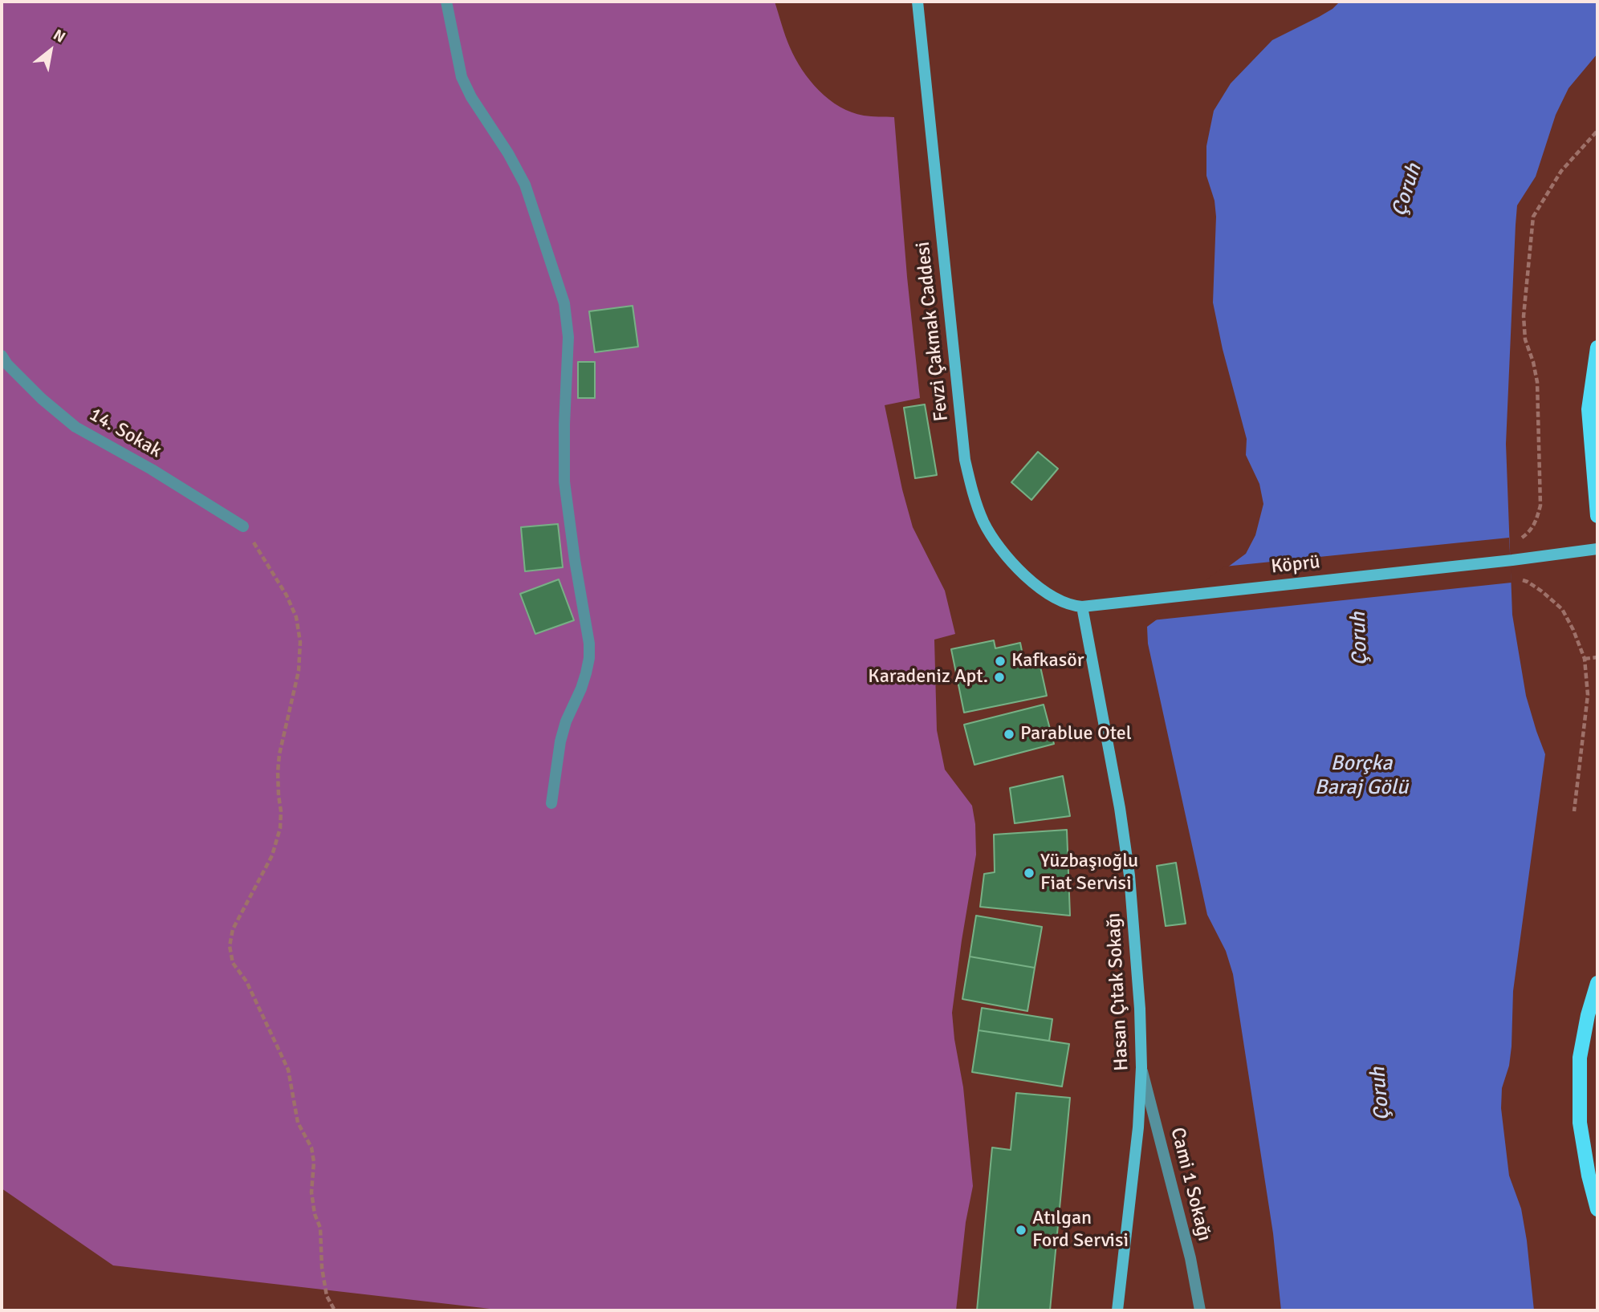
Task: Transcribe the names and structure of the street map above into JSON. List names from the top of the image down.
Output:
{
  "streets": {
    "main road": ["Fevzi Çakmak Caddesi", "Köprü", "Hasan Çıtak Sokağı"],
    "street": ["14. Sokak", "Cami 1 Sokağı"]
  },
  "crossings": [
    ["Fevzi Çakmak Caddesi", "Köprü"],
    ["Fevzi Çakmak Caddesi", "Hasan Çıtak Sokağı"],
    ["Köprü", "Hasan Çıtak Sokağı"],
    ["Hasan Çıtak Sokağı", "Cami 1 Sokağı"]
  ],
  "water": ["Çoruh", "Borçka Baraj Gölü"],
  "places": [
    "Kafkasör",
    "Karadeniz Apt.",
    "Parablue Otel",
    "Yüzbaşıoğlu Fiat Servisi",
    "Atılgan Ford Servisi"
  ],
  "north": "top right"
}
